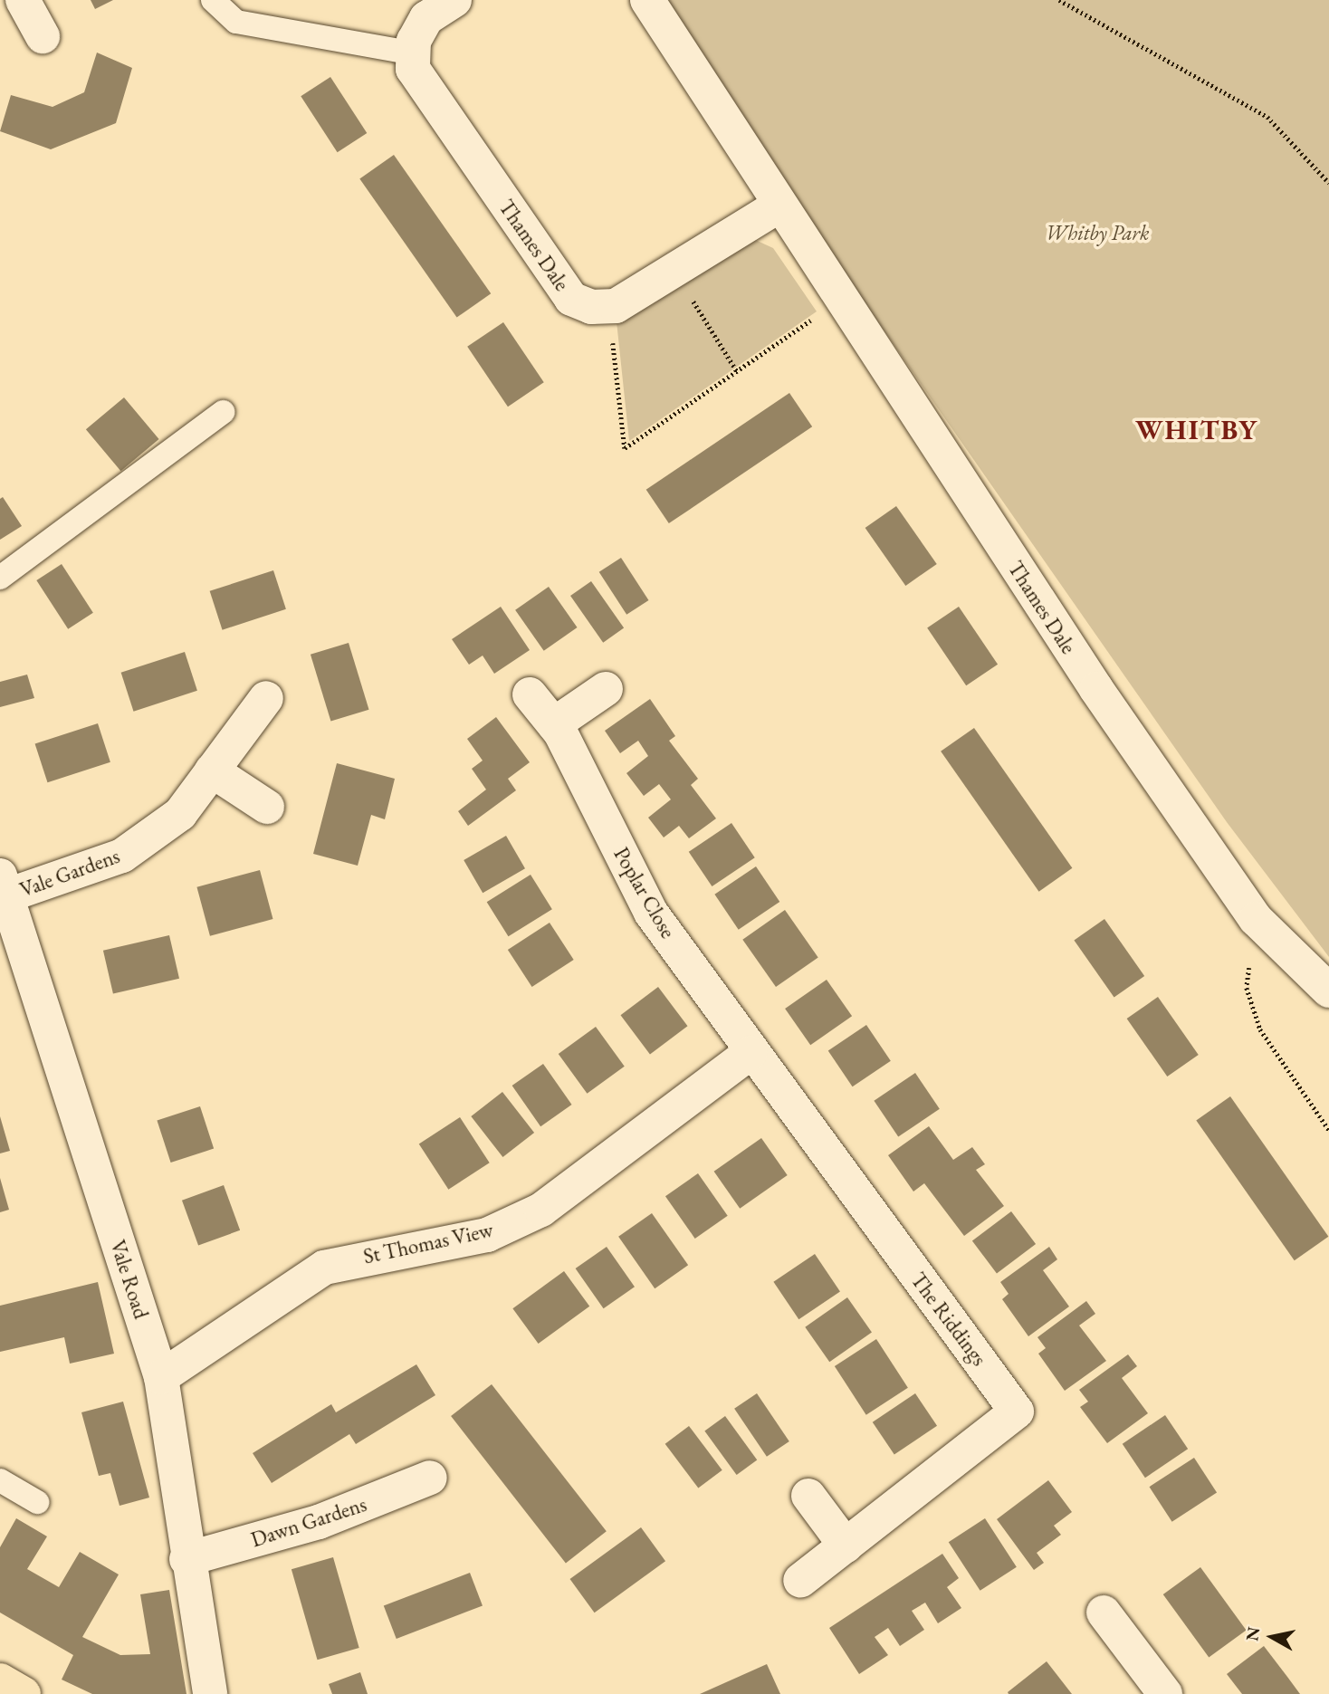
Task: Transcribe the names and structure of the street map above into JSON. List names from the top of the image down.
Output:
{
  "streets": {
    "street": [
      "Thames Dale",
      "Vale Gardens",
      "Poplar Close",
      "St Thomas View",
      "Vale Road",
      "The Riddings",
      "Dawn Gardens"
    ]
  },
  "crossings": [
    ["Vale Gardens", "Vale Road"],
    ["Poplar Close", "St Thomas View"],
    ["Poplar Close", "The Riddings"],
    ["St Thomas View", "Vale Road"],
    ["St Thomas View", "The Riddings"],
    ["Vale Road", "Dawn Gardens"]
  ],
  "districts": ["WHITBY"],
  "parks": ["Whitby Park"],
  "north": "left"
}
